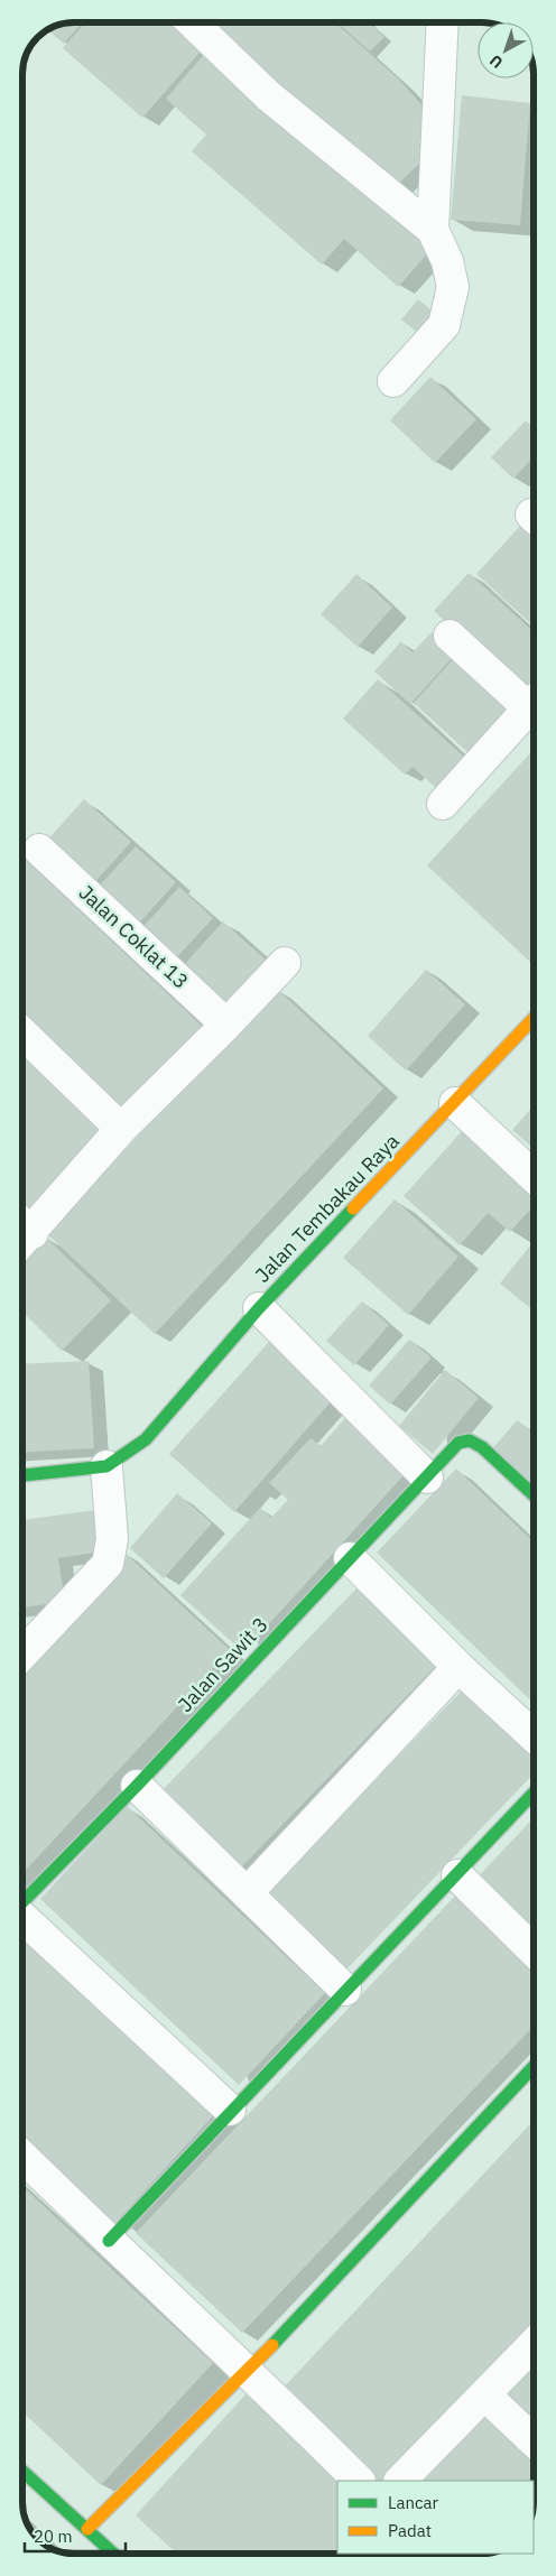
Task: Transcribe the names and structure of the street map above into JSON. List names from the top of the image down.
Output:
{
  "streets": {
    "street": ["Jalan Coklat 13", "Jalan Tembakau Raya", "Jalan Sawit 3"]
  },
  "legend": ["Lancar", "Padat"],
  "scale_bar": "20 m",
  "north": "bottom left"
}
